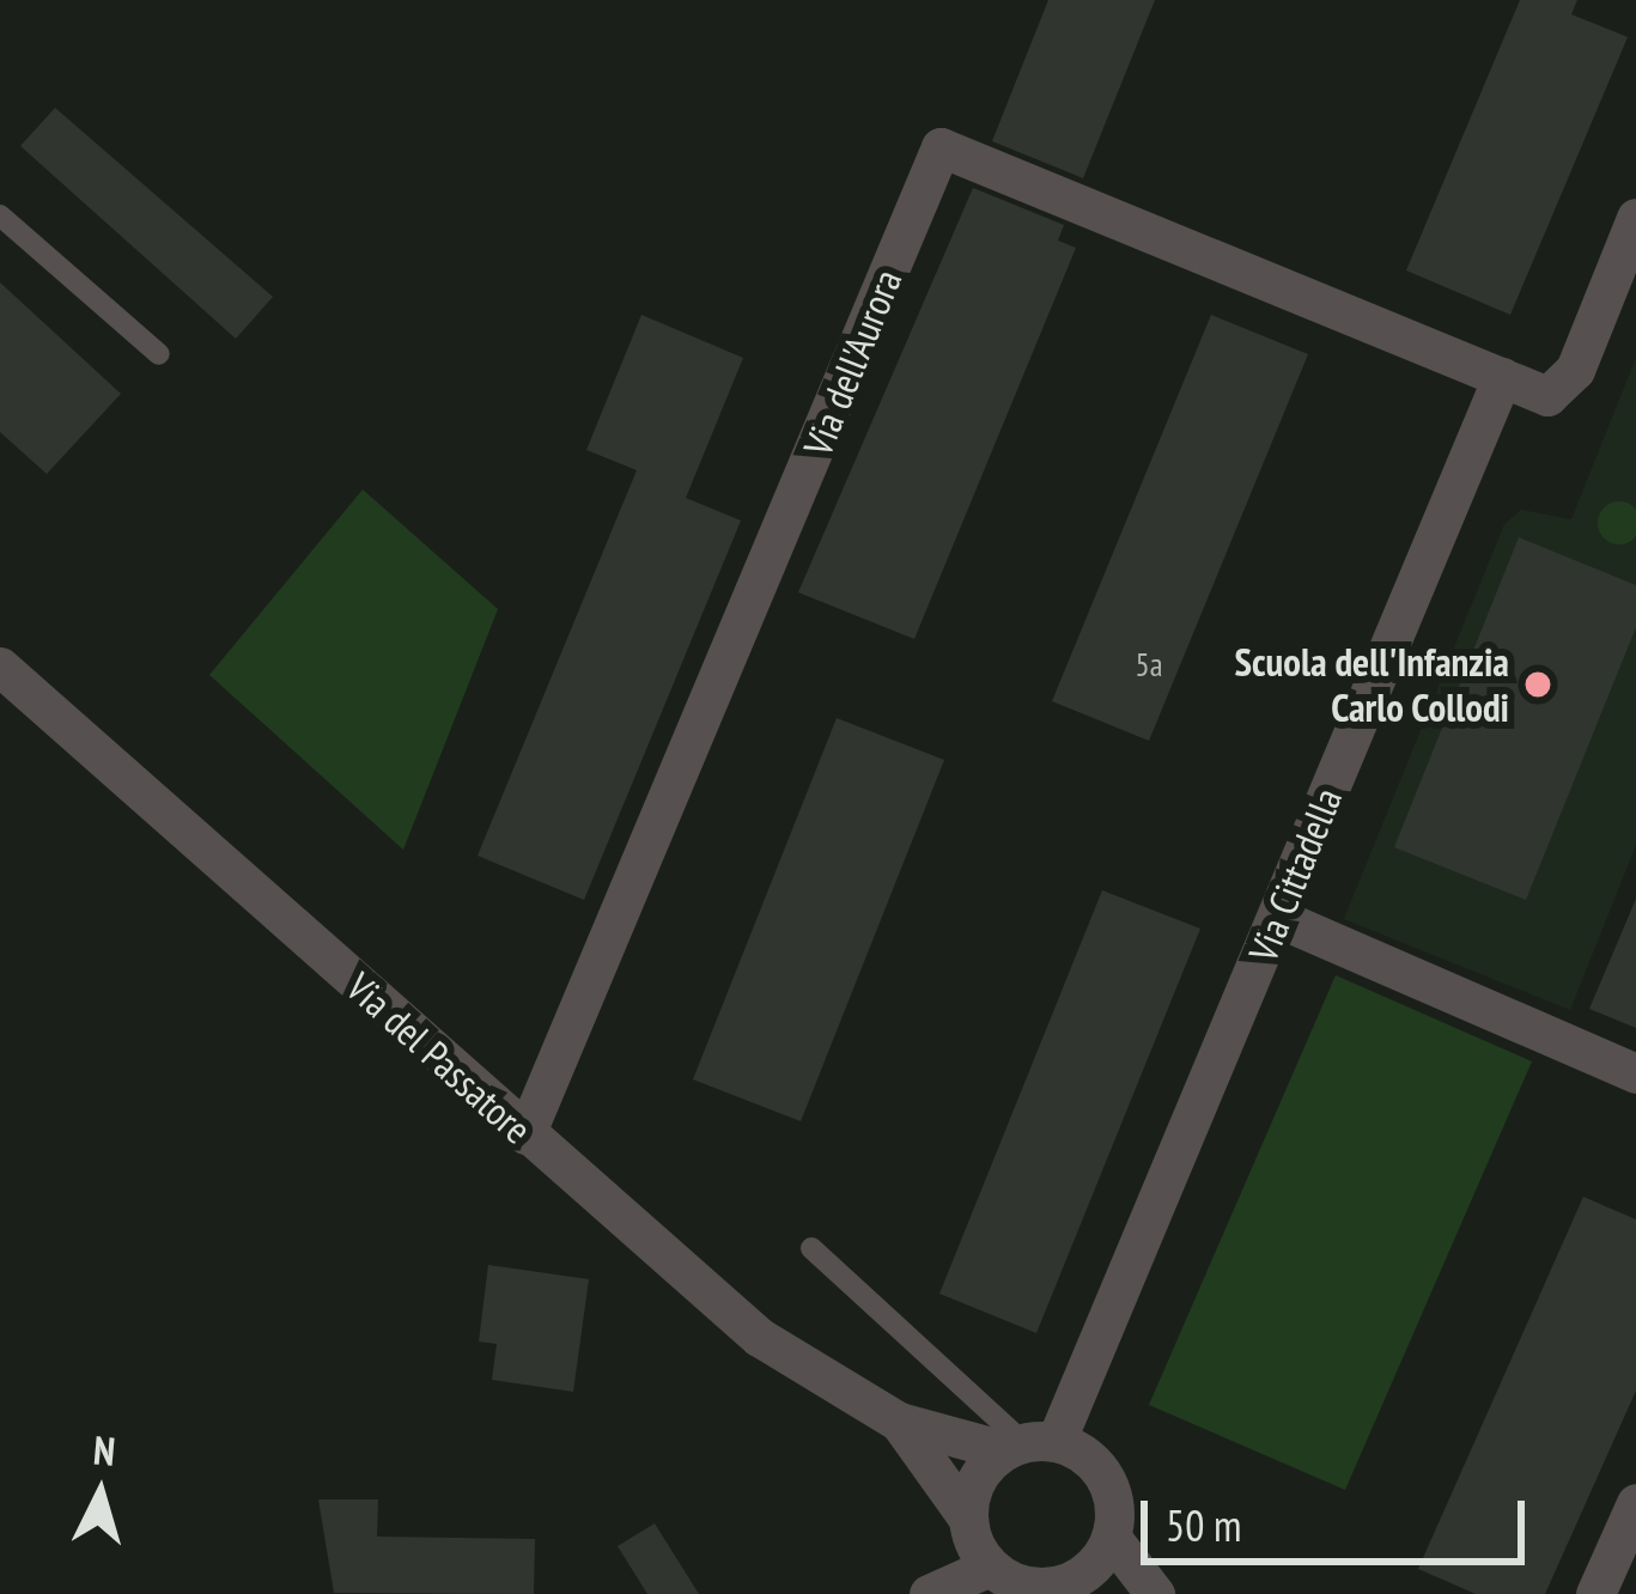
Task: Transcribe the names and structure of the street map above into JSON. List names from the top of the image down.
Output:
{
  "streets": {
    "street": ["Via dell'Aurora", "Via Cittadella", "Via del Passatore"]
  },
  "crossings": [
    ["Via dell'Aurora", "Via Cittadella"],
    ["Via dell'Aurora", "Via del Passatore"],
    ["Via Cittadella", "Via del Passatore"]
  ],
  "places": ["Scuola dell'Infanzia Carlo Collodi"],
  "house_numbers": ["5a"],
  "scale_bar": "50 m",
  "north": "top"
}
